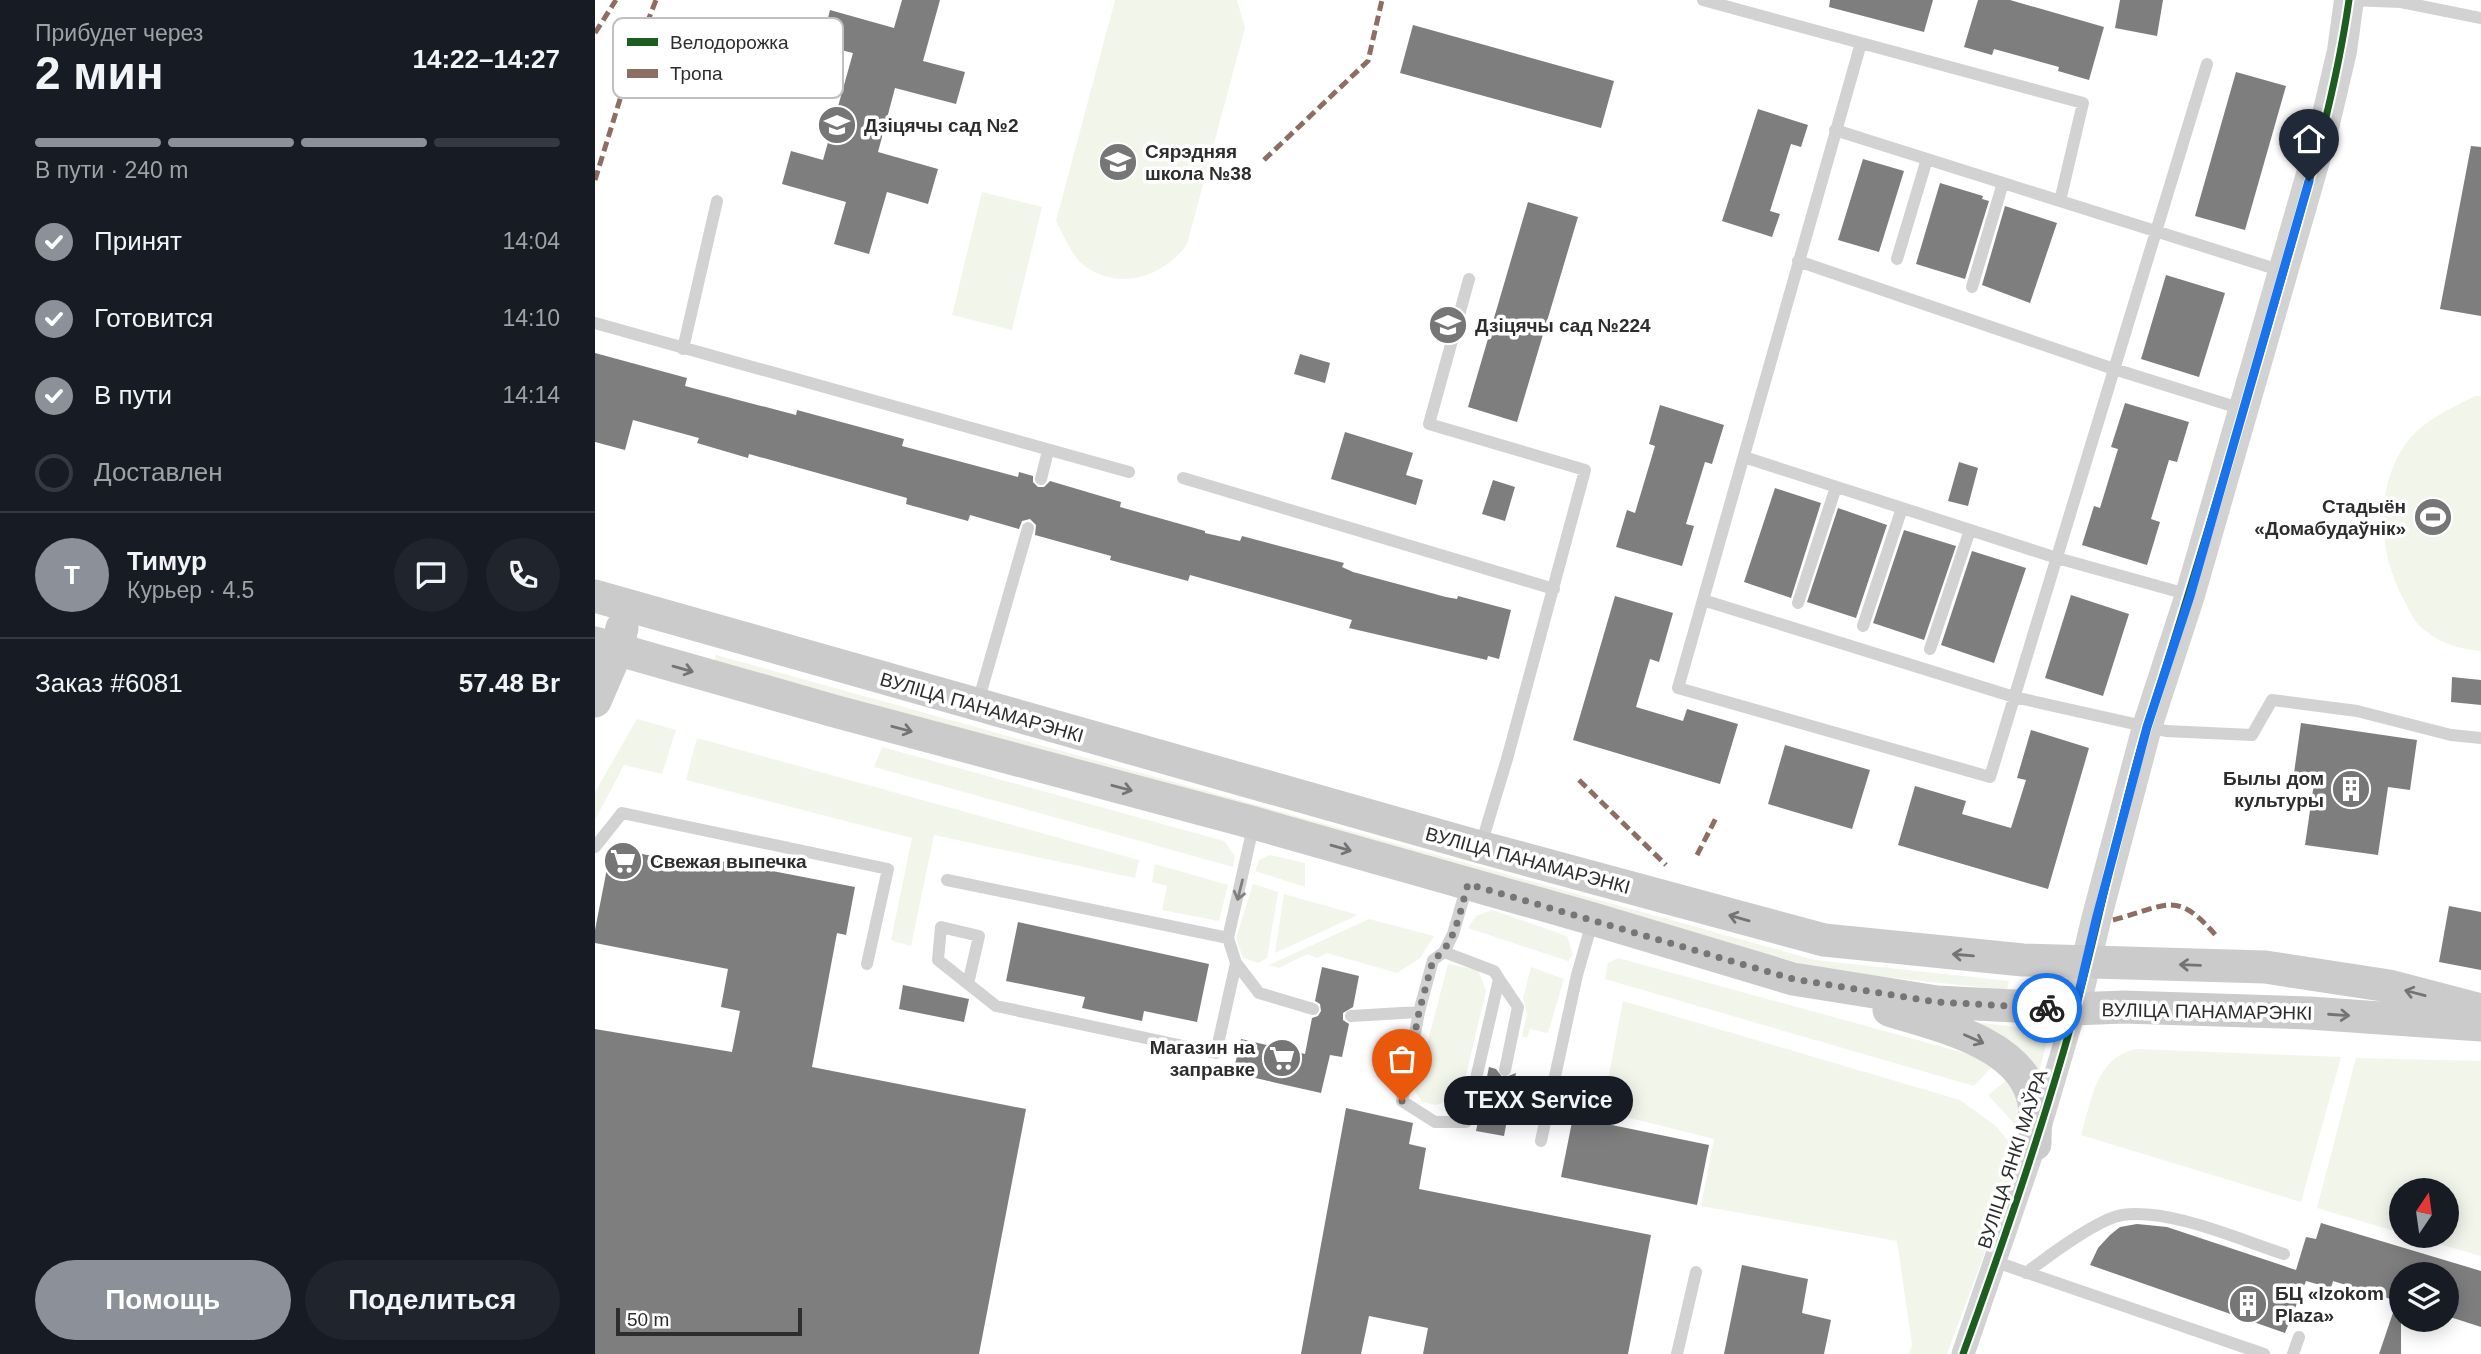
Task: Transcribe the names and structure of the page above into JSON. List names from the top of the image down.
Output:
{
  "streets": {
    "main road": ["ВУЛІЦА ПАНАМАРЭНКІ"],
    "street": ["ВУЛІЦА ЯНКІ МАЎРА"]
  },
  "crossings": [
    ["ВУЛІЦА ПАНАМАРЭНКІ", "ВУЛІЦА ЯНКІ МАЎРА"]
  ],
  "places": {
    "school or university": ["Дзіцячы сад №2", "Сярэдняя школа №38", "Дзіцячы сад №224"],
    "sports": ["Стадыён «Домабудаўнік»"],
    "building": ["Былы дом культуры", "БЦ «Izokom Plaza»"],
    "supermarket": ["Свежая выпечка", "Магазин на заправке"],
    "other": ["TEXX Service"]
  },
  "legend": ["Велодорожка", "Тропа"],
  "scale_bar": "50 m",
  "north": "top",
  "page": {
    "heading": ["2 мин", "Прибудет через", "14:22–14:27"],
    "panel": [
      "Тимур",
      "Курьер · 4.5",
      "Заказ #6081",
      "57.48 Br"
    ],
    "bar": "В пути · 240 m",
    "list": [
      ["Принят", "14:04"],
      ["Готовится", "14:10"],
      ["В пути", "14:14"],
      "Доставлен"
    ],
    "round": "Т",
    "bubble": "TEXX Service",
    "buttons": ["Помощь", "Поделиться"],
    "scale": "50 m"
  }
}
